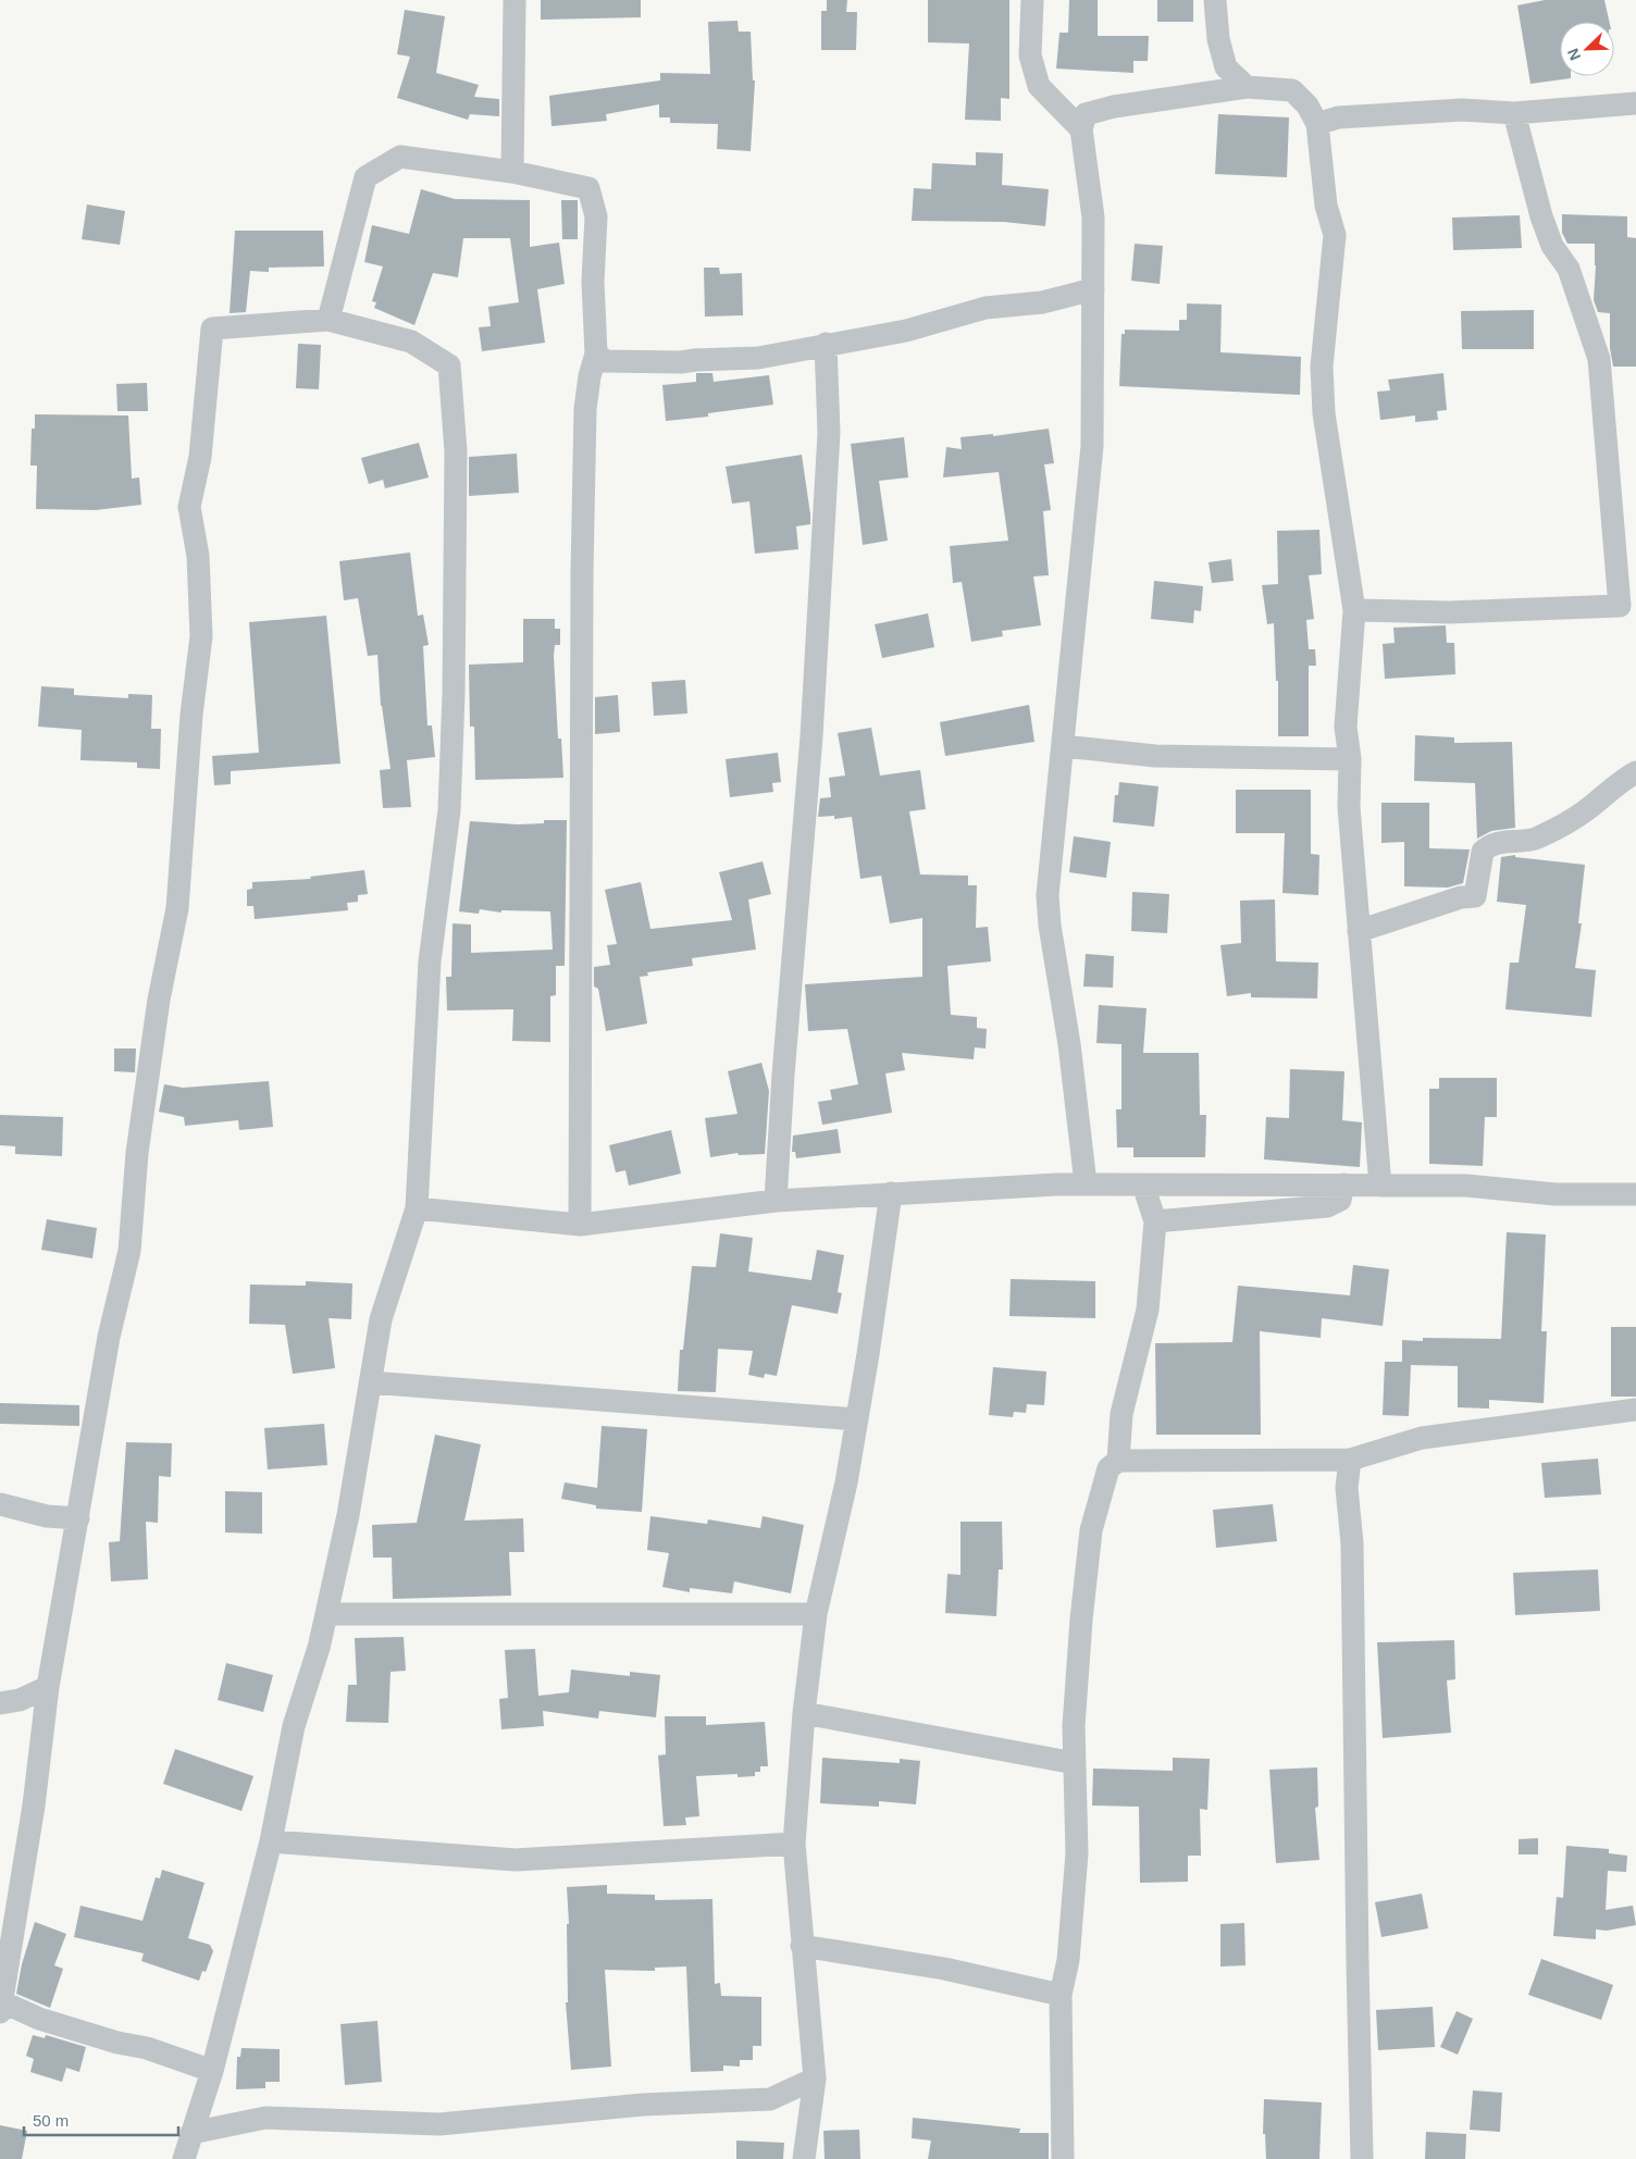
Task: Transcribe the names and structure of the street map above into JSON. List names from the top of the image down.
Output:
{
  "scale_bar": "50 m",
  "north": "bottom left"
}
